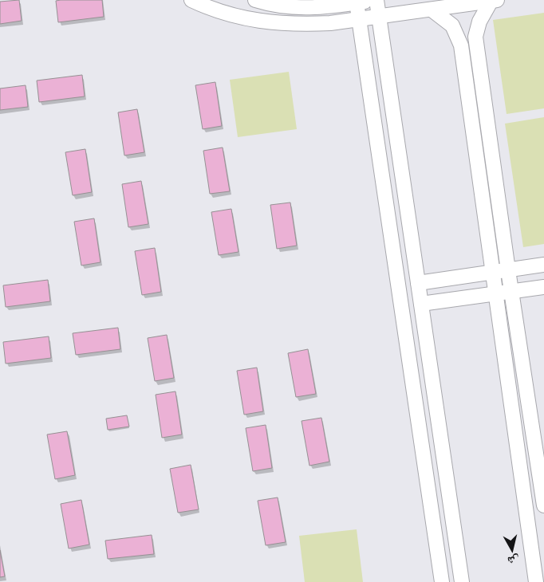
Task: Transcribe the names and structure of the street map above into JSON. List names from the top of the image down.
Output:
{
  "north": "bottom"
}
